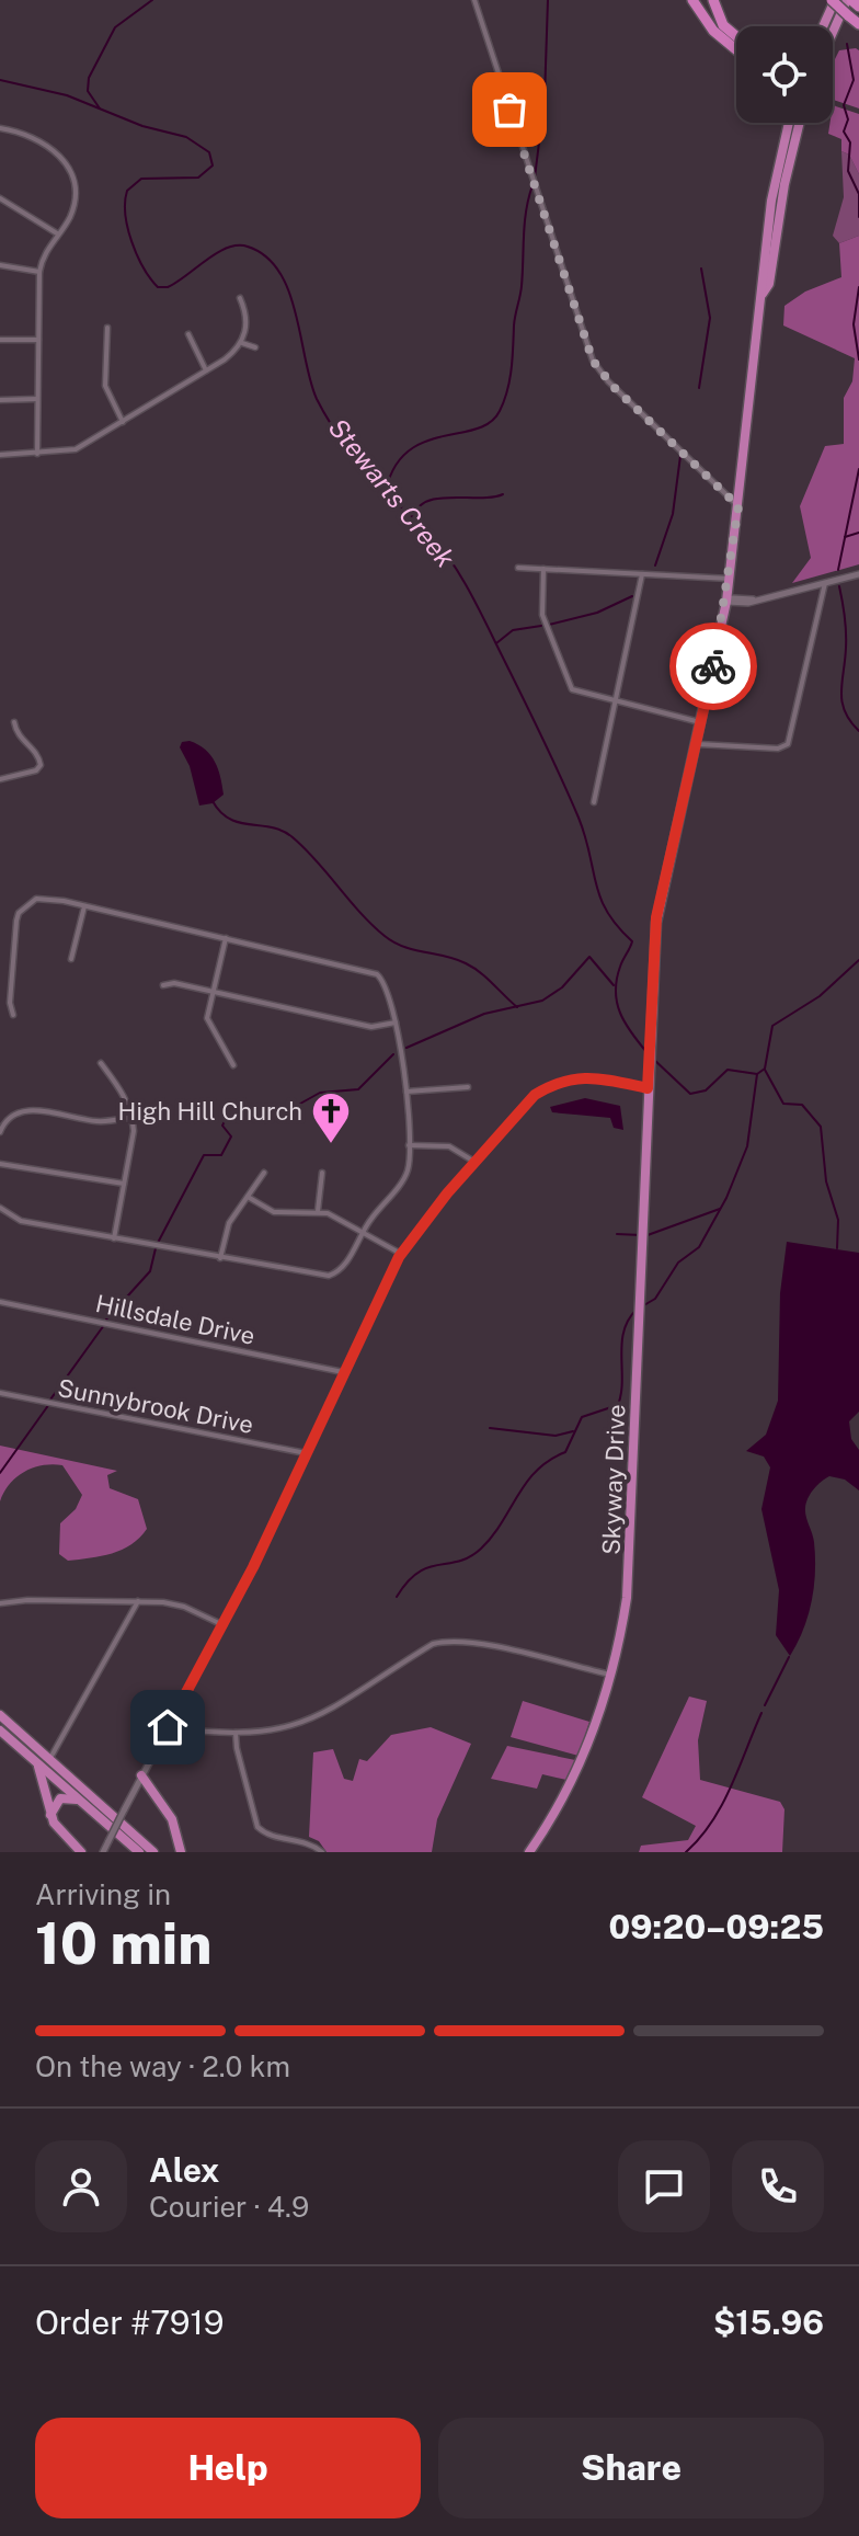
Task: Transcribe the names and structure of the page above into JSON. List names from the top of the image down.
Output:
{
  "streets": {
    "highway": ["Skyway Drive"],
    "street": ["Hillsdale Drive", "Sunnybrook Drive"]
  },
  "water": ["Stewarts Creek"],
  "places": {
    "church": ["High Hill Church"]
  },
  "page": {
    "heading": ["10 min", "Arriving in", "09:20–09:25"],
    "panel": [
      "Alex",
      "Courier · 4.9",
      "Order #7919",
      "$15.96"
    ],
    "bar": "On the way · 2.0 km",
    "buttons": ["Help", "Share"]
  }
}
